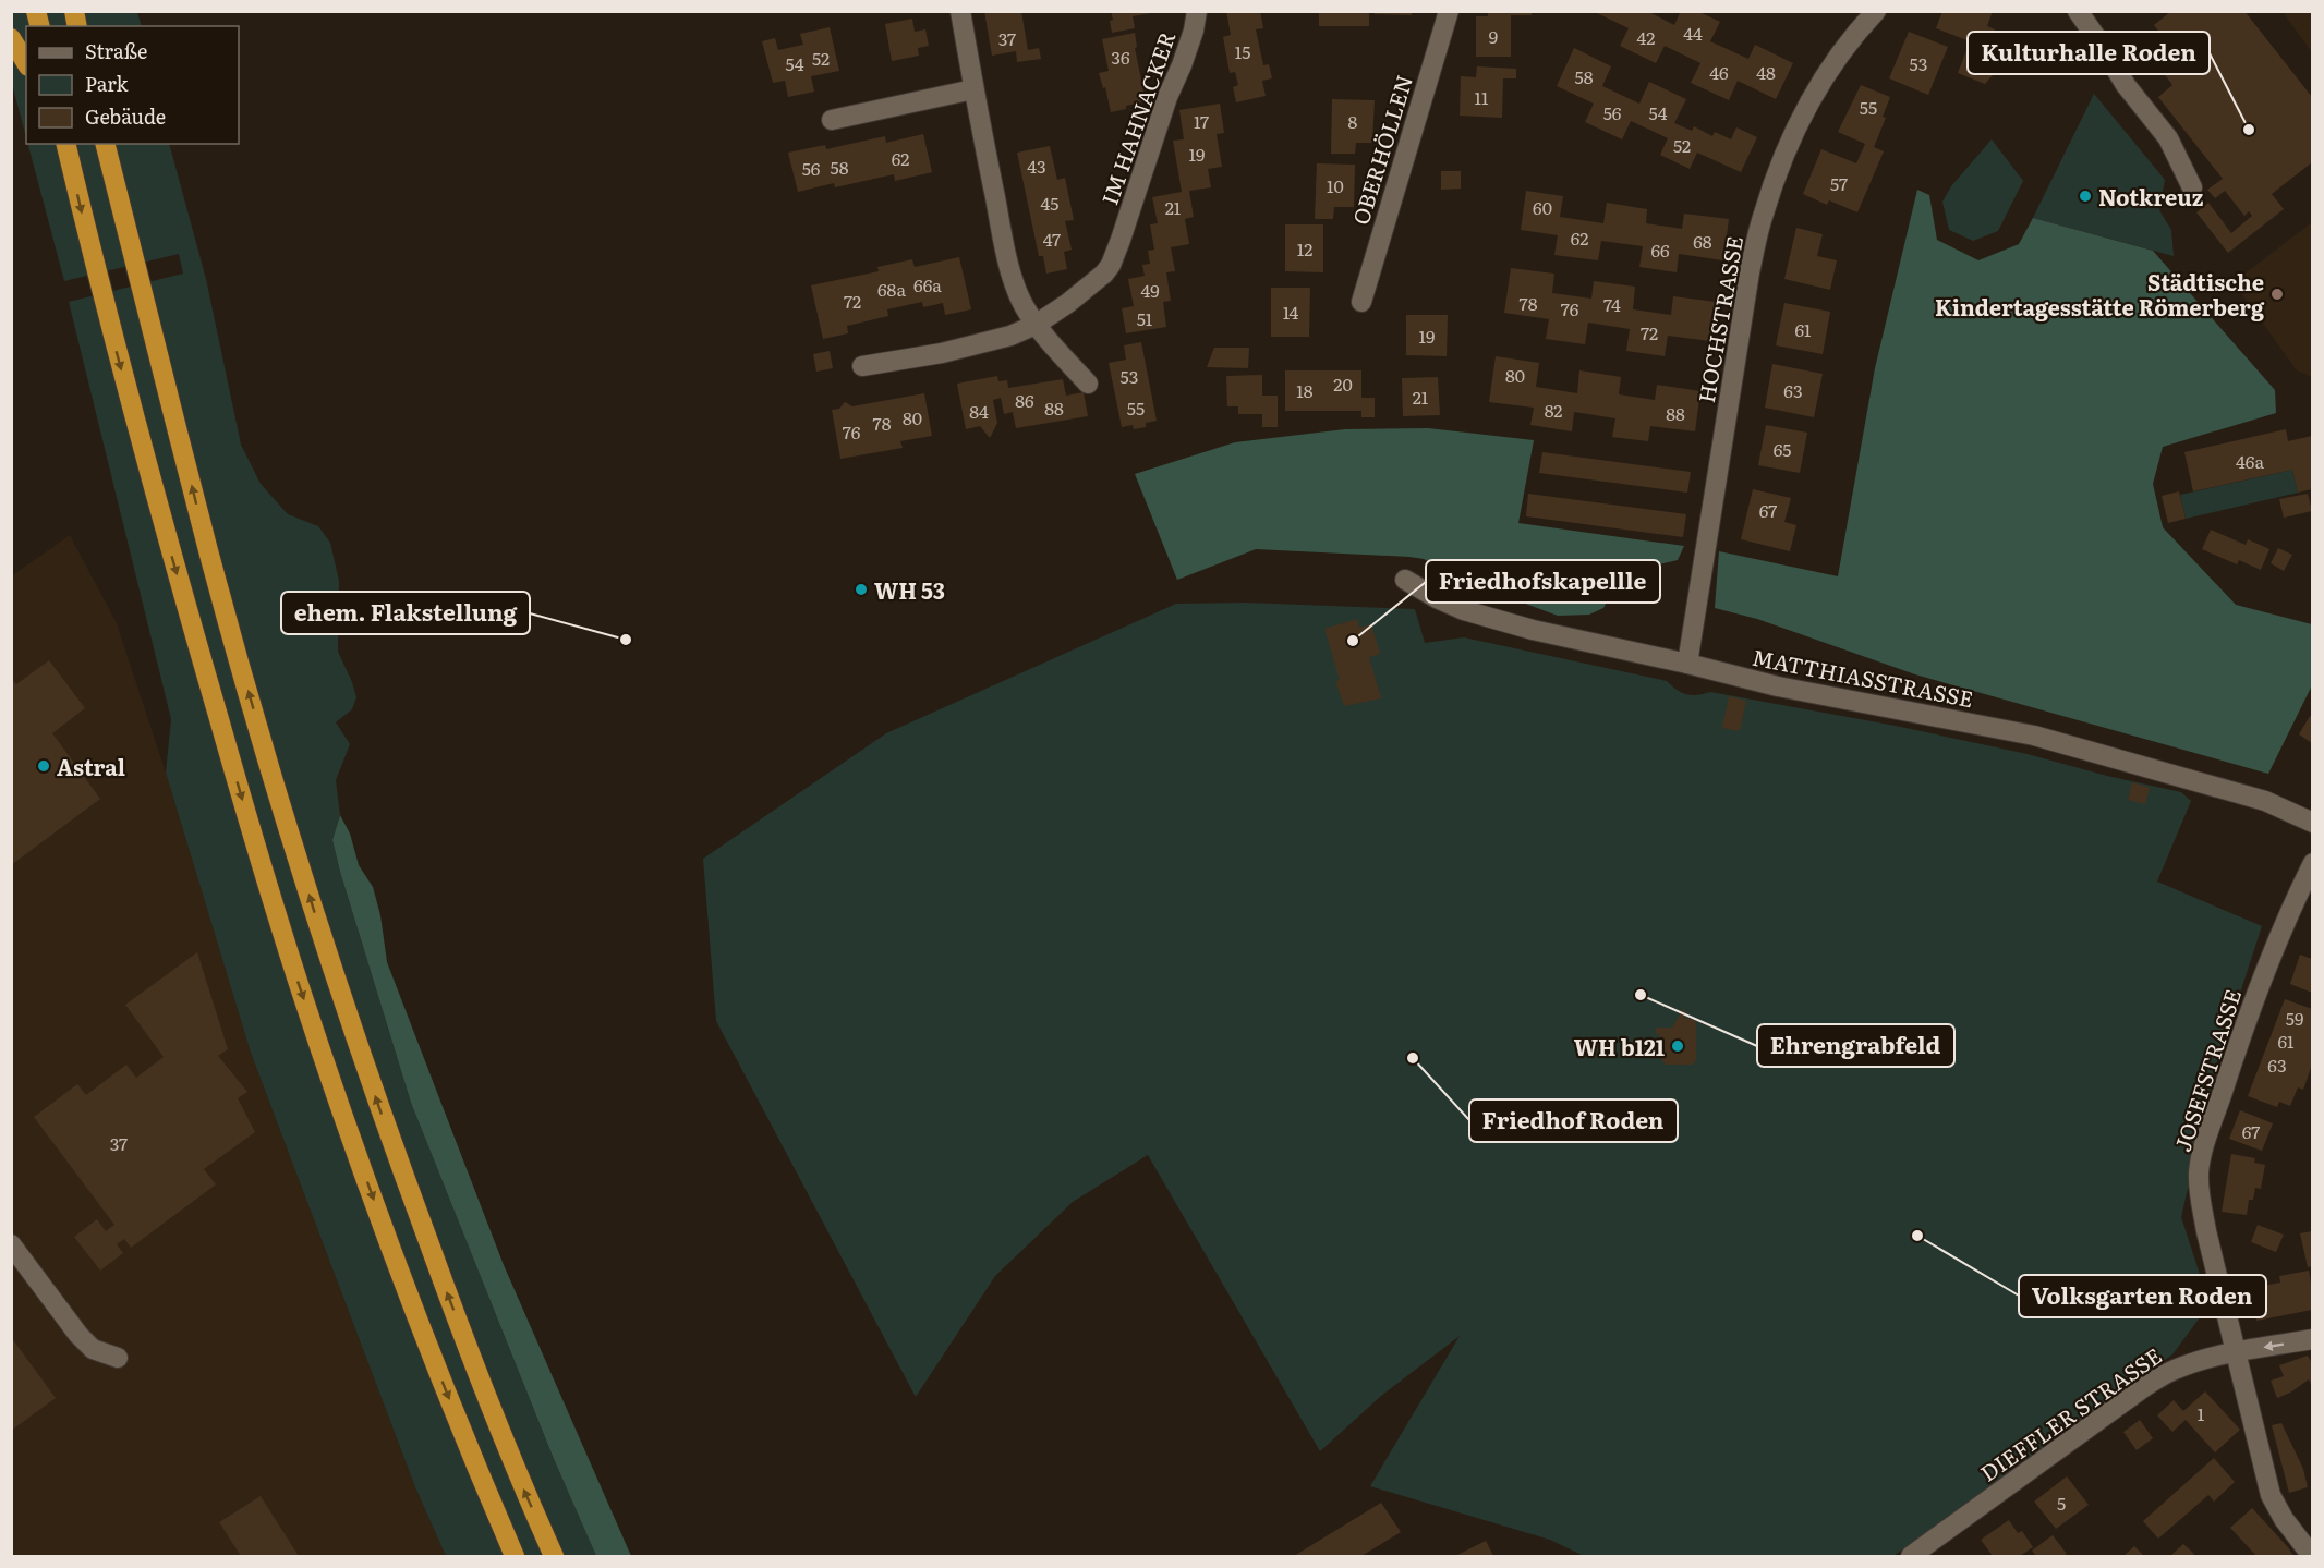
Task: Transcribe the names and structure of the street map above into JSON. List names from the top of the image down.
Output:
{
  "streets": {
    "street": [
      "IM HAHNACKER",
      "OBERHÖLLEN",
      "HOCHSTRASSE",
      "MATTHIASSTRASSE",
      "JOSEFSTRASSE",
      "DIEFFLER STRASSE"
    ]
  },
  "crossings": [
    ["HOCHSTRASSE", "MATTHIASSTRASSE"],
    ["JOSEFSTRASSE", "DIEFFLER STRASSE"]
  ],
  "places": [
    "Kulturhalle Roden",
    "Notkreuz",
    "Städtische Kindertagesstätte Römerberg",
    "WH 53",
    "ehem. Flakstellung",
    "Friedhofskapellle",
    "Astral",
    "Ehrengrabfeld",
    "WH b121",
    "Friedhof Roden",
    "Volksgarten Roden"
  ],
  "house_numbers": [
    "44",
    "9",
    "42",
    "37",
    "15",
    "36",
    "52",
    "54",
    "53",
    "46",
    "48",
    "58",
    "11",
    "55",
    "56",
    "54",
    "17",
    "8",
    "52",
    "19",
    "62",
    "43",
    "58",
    "56",
    "57",
    "10",
    "45",
    "21",
    "60",
    "62",
    "47",
    "68",
    "12",
    "66",
    "66a",
    "68a",
    "49",
    "72",
    "78",
    "74",
    "76",
    "14",
    "51",
    "61",
    "72",
    "19",
    "80",
    "53",
    "20",
    "18",
    "63",
    "21",
    "86",
    "88",
    "55",
    "82",
    "84",
    "88",
    "80",
    "78",
    "76",
    "65",
    "46a",
    "67",
    "59",
    "61",
    "63",
    "67",
    "37",
    "1",
    "5"
  ],
  "legend": ["Straße", "Park", "Gebäude"]
}
